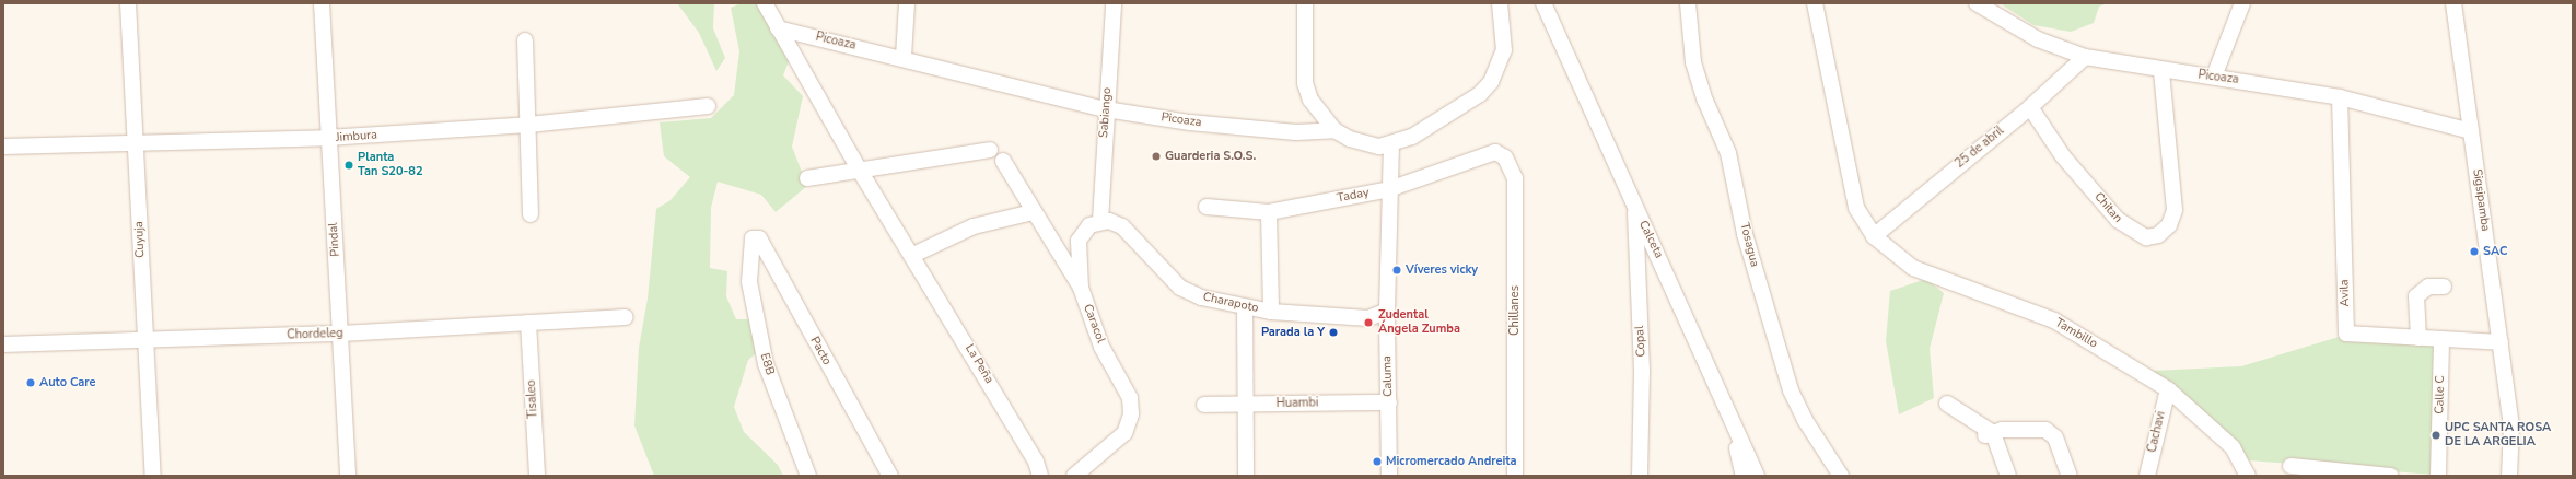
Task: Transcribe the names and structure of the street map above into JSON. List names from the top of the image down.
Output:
{
  "streets": {
    "street": [
      "Picoaza",
      "Sabiango",
      "Jimbura",
      "25 de abril",
      "Taday",
      "Sigsipamba",
      "Chitan",
      "Cuyuja",
      "Pindal",
      "Calceta",
      "Tosagua",
      "Avila",
      "Charapoto",
      "Chillanes",
      "Caracol",
      "Tambillo",
      "Chordeleg",
      "Copal",
      "Pacto",
      "E8B",
      "La Peña",
      "Caluma",
      "Calle C",
      "Tisaleo",
      "Huambi",
      "Cachavi"
    ]
  },
  "crossings": [
    ["Picoaza", "Sabiango"],
    ["Picoaza", "25 de abril"],
    ["Picoaza", "Sigsipamba"],
    ["Picoaza", "Chitan"],
    ["Picoaza", "Avila"],
    ["Picoaza", "La Peña"],
    ["Picoaza", "Caluma"],
    ["Sabiango", "Charapoto"],
    ["Jimbura", "Cuyuja"],
    ["Jimbura", "Pindal"],
    ["25 de abril", "Chitan"],
    ["25 de abril", "Tambillo"],
    ["Taday", "Chillanes"],
    ["Taday", "Caluma"],
    ["Sigsipamba", "Avila"],
    ["Cuyuja", "Chordeleg"],
    ["Pindal", "Chordeleg"],
    ["Calceta", "Copal"],
    ["Avila", "Calle C"],
    ["Charapoto", "Caluma"],
    ["Tambillo", "Cachavi"],
    ["Chordeleg", "Tisaleo"],
    ["Pacto", "E8B"],
    ["Caluma", "Huambi"]
  ],
  "places": [
    "Guarderia S.O.S.",
    "Planta Tan S20-82",
    "SAC",
    "Víveres vicky",
    "Zudental Ángela Zumba",
    "Parada la Y",
    "Auto Care",
    "UPC SANTA ROSA DE LA ARGELIA",
    "Micromercado Andreita"
  ]
}
